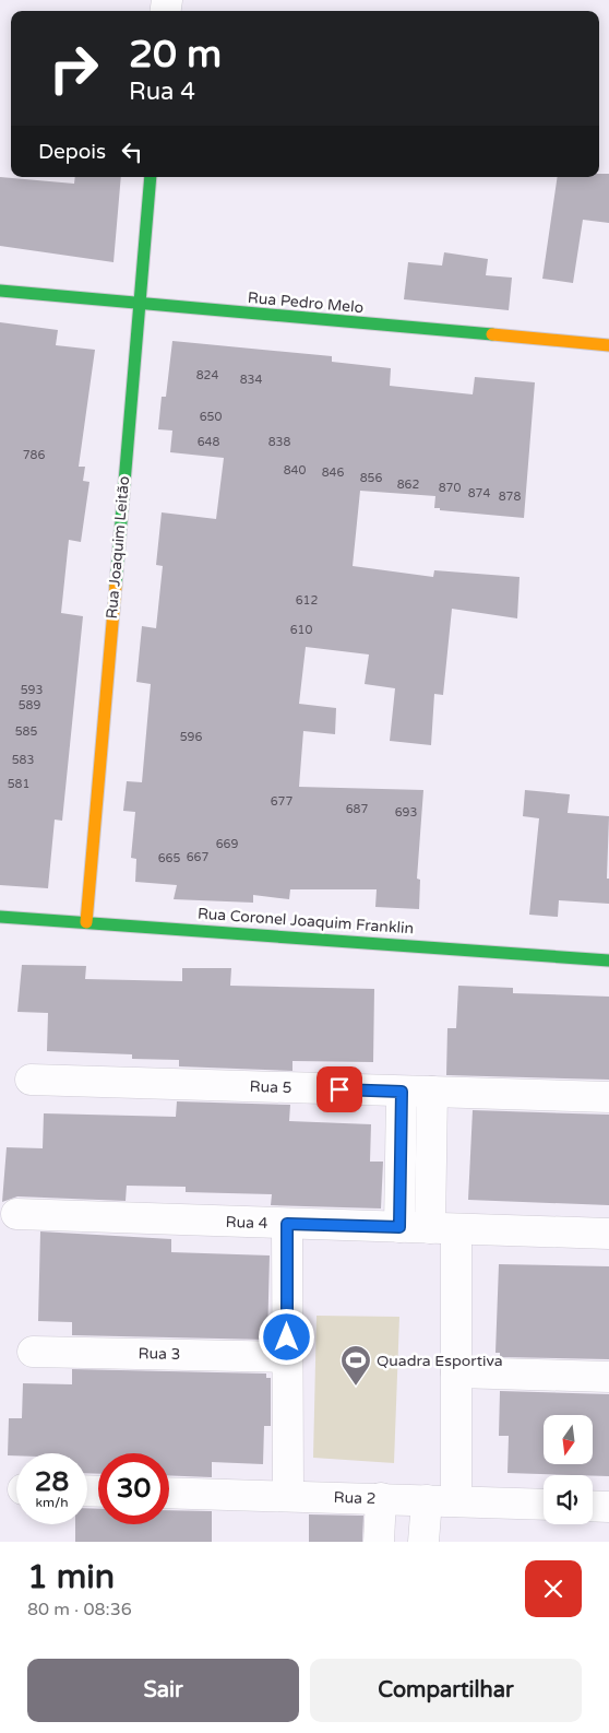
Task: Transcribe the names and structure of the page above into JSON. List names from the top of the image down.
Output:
{
  "streets": {
    "street": [
      "Rua Pedro Melo",
      "Rua Joaquim Leitão",
      "Rua Coronel Joaquim Franklin",
      "Rua 5",
      "Rua 4",
      "Rua 3",
      "Rua 2"
    ]
  },
  "crossings": [
    ["Rua Pedro Melo", "Rua Joaquim Leitão"],
    ["Rua Joaquim Leitão", "Rua Coronel Joaquim Franklin"]
  ],
  "places": {
    "sports": ["Quadra Esportiva"]
  },
  "house_numbers": [
    "824",
    "834",
    "650",
    "648",
    "838",
    "786",
    "840",
    "846",
    "856",
    "862",
    "870",
    "874",
    "878",
    "612",
    "610",
    "593",
    "589",
    "585",
    "596",
    "583",
    "581",
    "677",
    "687",
    "693",
    "669",
    "667",
    "665"
  ],
  "north": "bottom",
  "page": {
    "turn": ["20 m", "Rua 4"],
    "then": "Depois",
    "speed": "28 km/h",
    "limit": "30",
    "heading": ["1 min", "80 m · 08:36"],
    "buttons": ["Sair", "Compartilhar"]
  }
}
